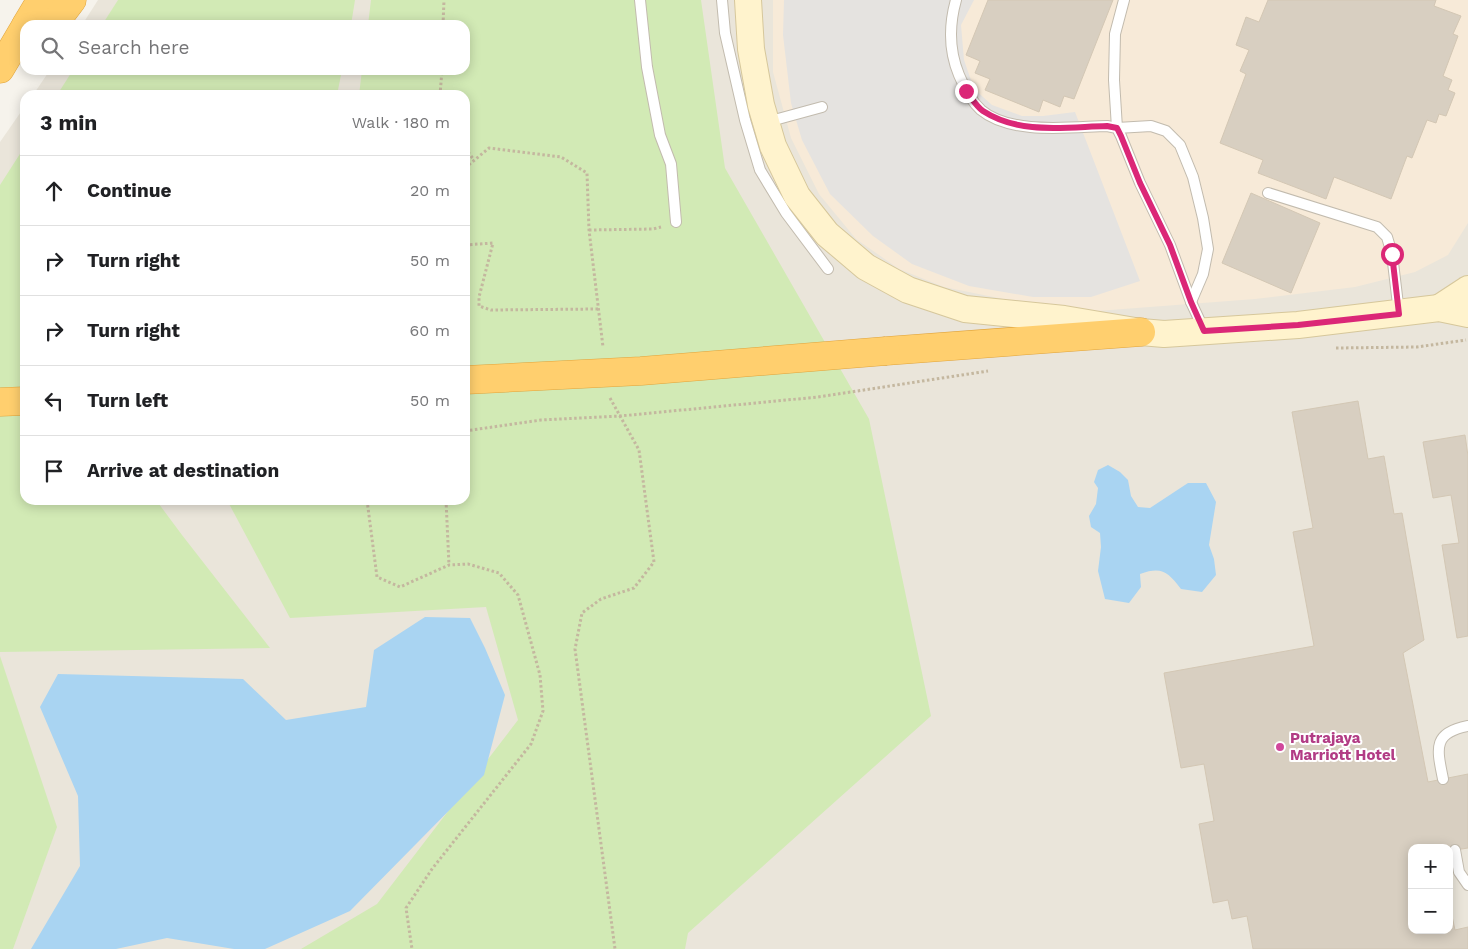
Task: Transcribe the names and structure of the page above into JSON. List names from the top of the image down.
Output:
{
  "places": ["Putrajaya Marriott Hotel"],
  "page": {
    "search": "Search here",
    "heading": ["3 min", "Walk · 180 m"],
    "list": [
      ["Continue", "20 m"],
      ["Turn right", "50 m"],
      ["Turn right", "60 m"],
      ["Turn left", "50 m"],
      "Arrive at destination"
    ],
    "map_buttons": ["+", "−"]
  }
}
